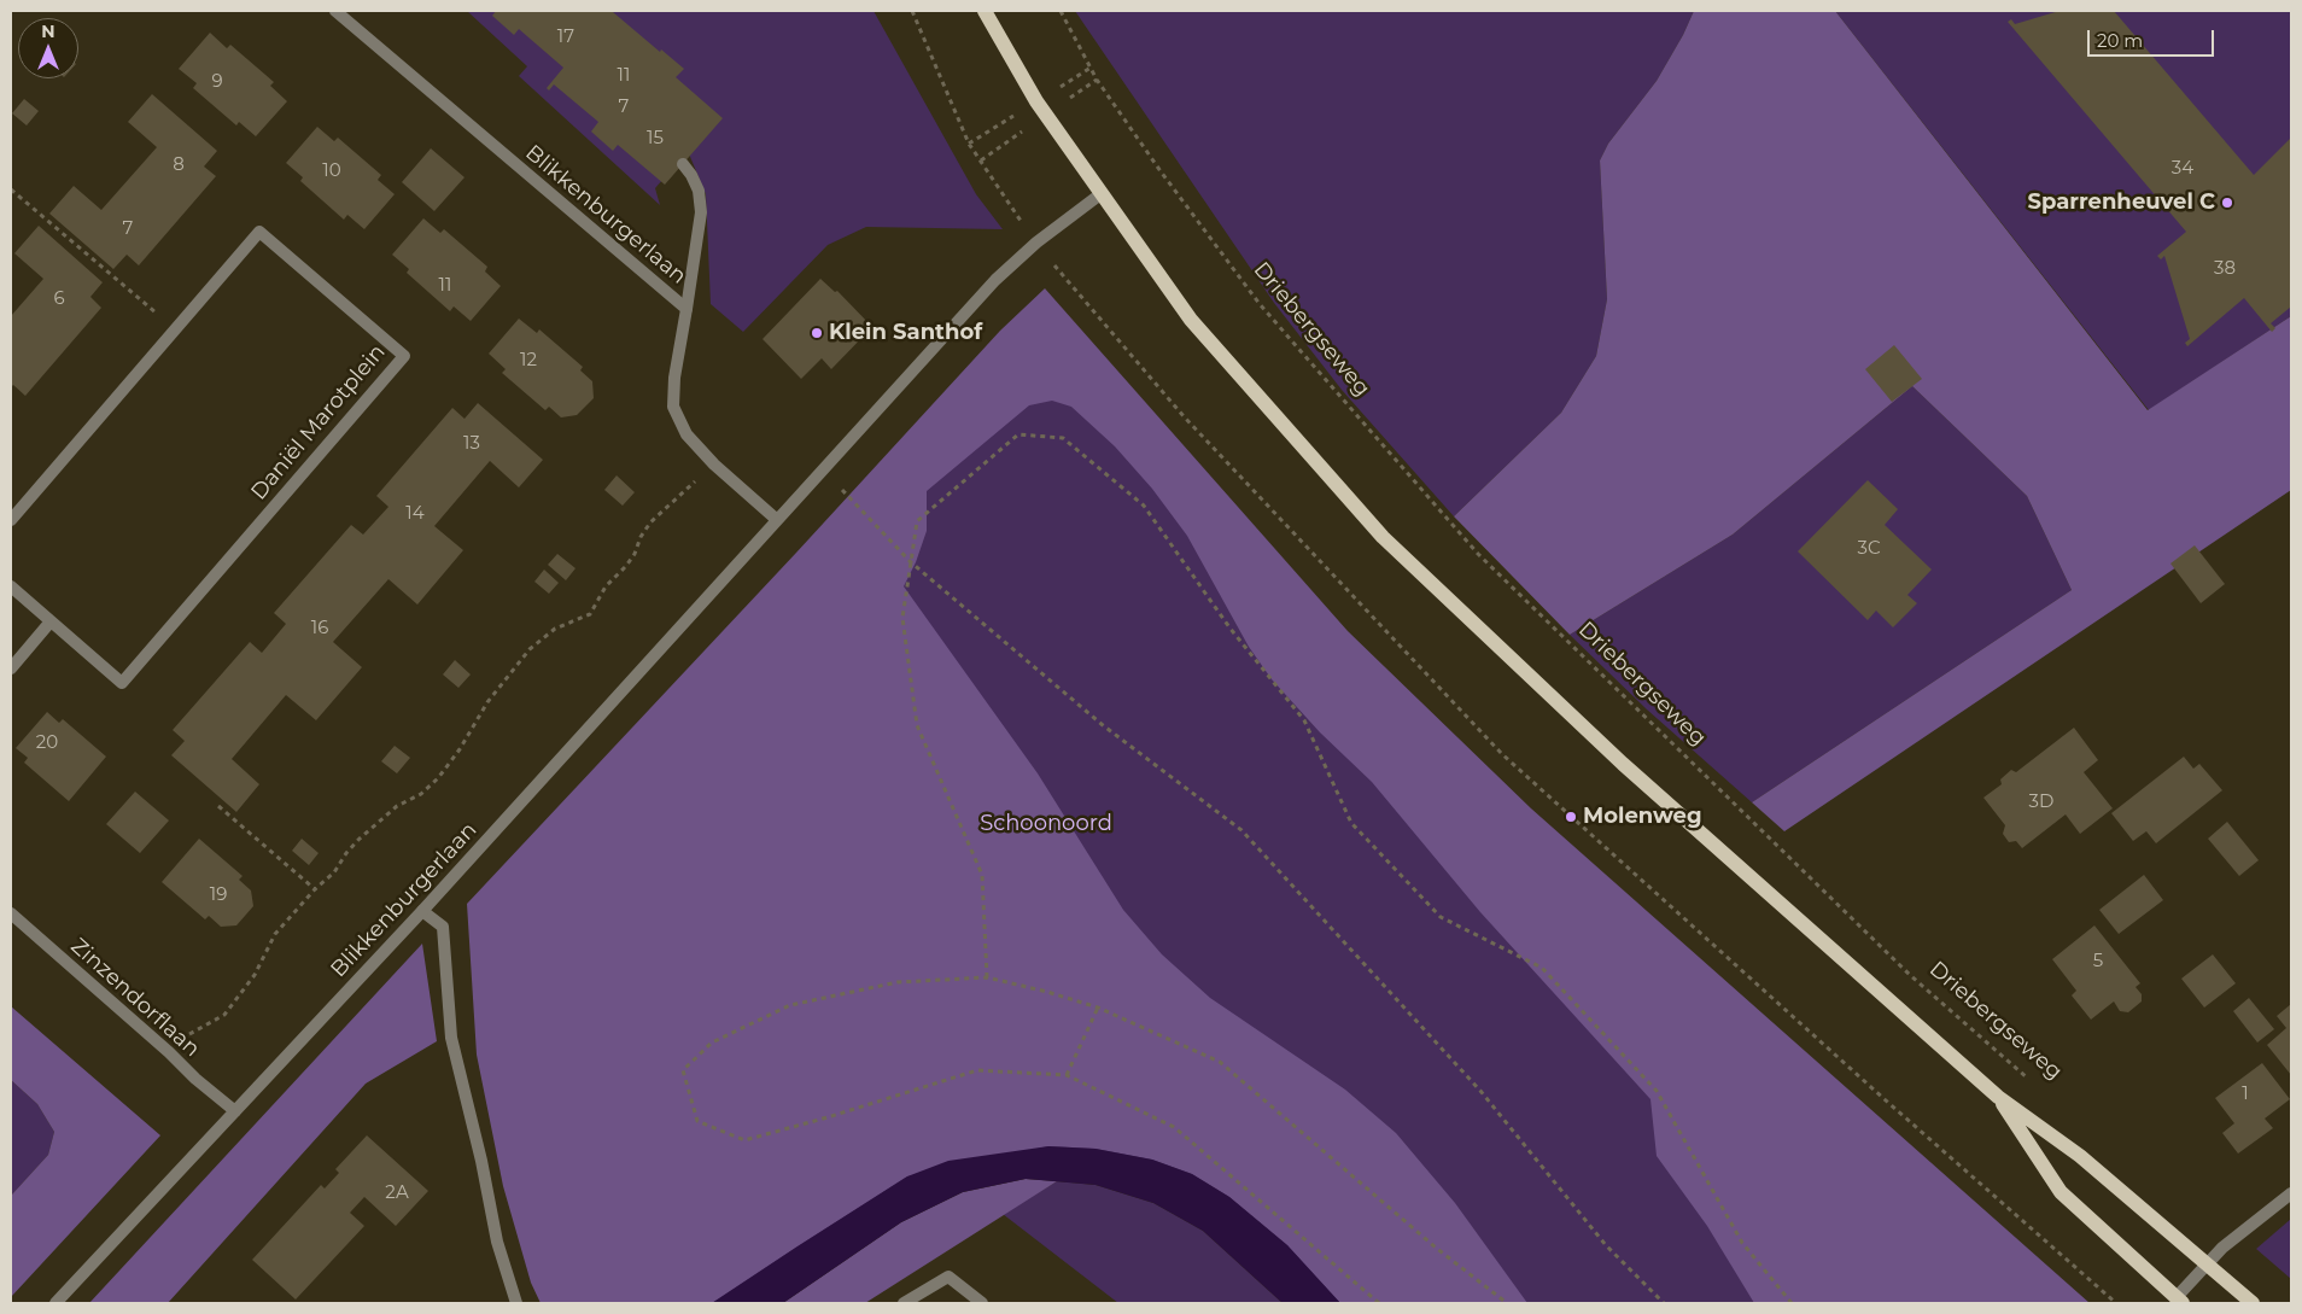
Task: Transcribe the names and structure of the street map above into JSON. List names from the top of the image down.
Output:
{
  "streets": {
    "street": ["Blikkenburgerlaan", "Daniël Marotplein", "Zinzendorflaan"],
    "path": ["Driebergseweg"]
  },
  "crossings": [
    ["Blikkenburgerlaan", "Zinzendorflaan"]
  ],
  "parks": ["Schoonoord"],
  "places": ["Sparrenheuvel C", "Klein Santhof", "Molenweg"],
  "house_numbers": [
    "17",
    "11",
    "9",
    "7",
    "15",
    "8",
    "34",
    "10",
    "7",
    "38",
    "11",
    "6",
    "12",
    "13",
    "14",
    "3C",
    "16",
    "20",
    "3D",
    "19",
    "5",
    "1",
    "2A"
  ],
  "scale_bar": "20 m",
  "north": "top"
}
